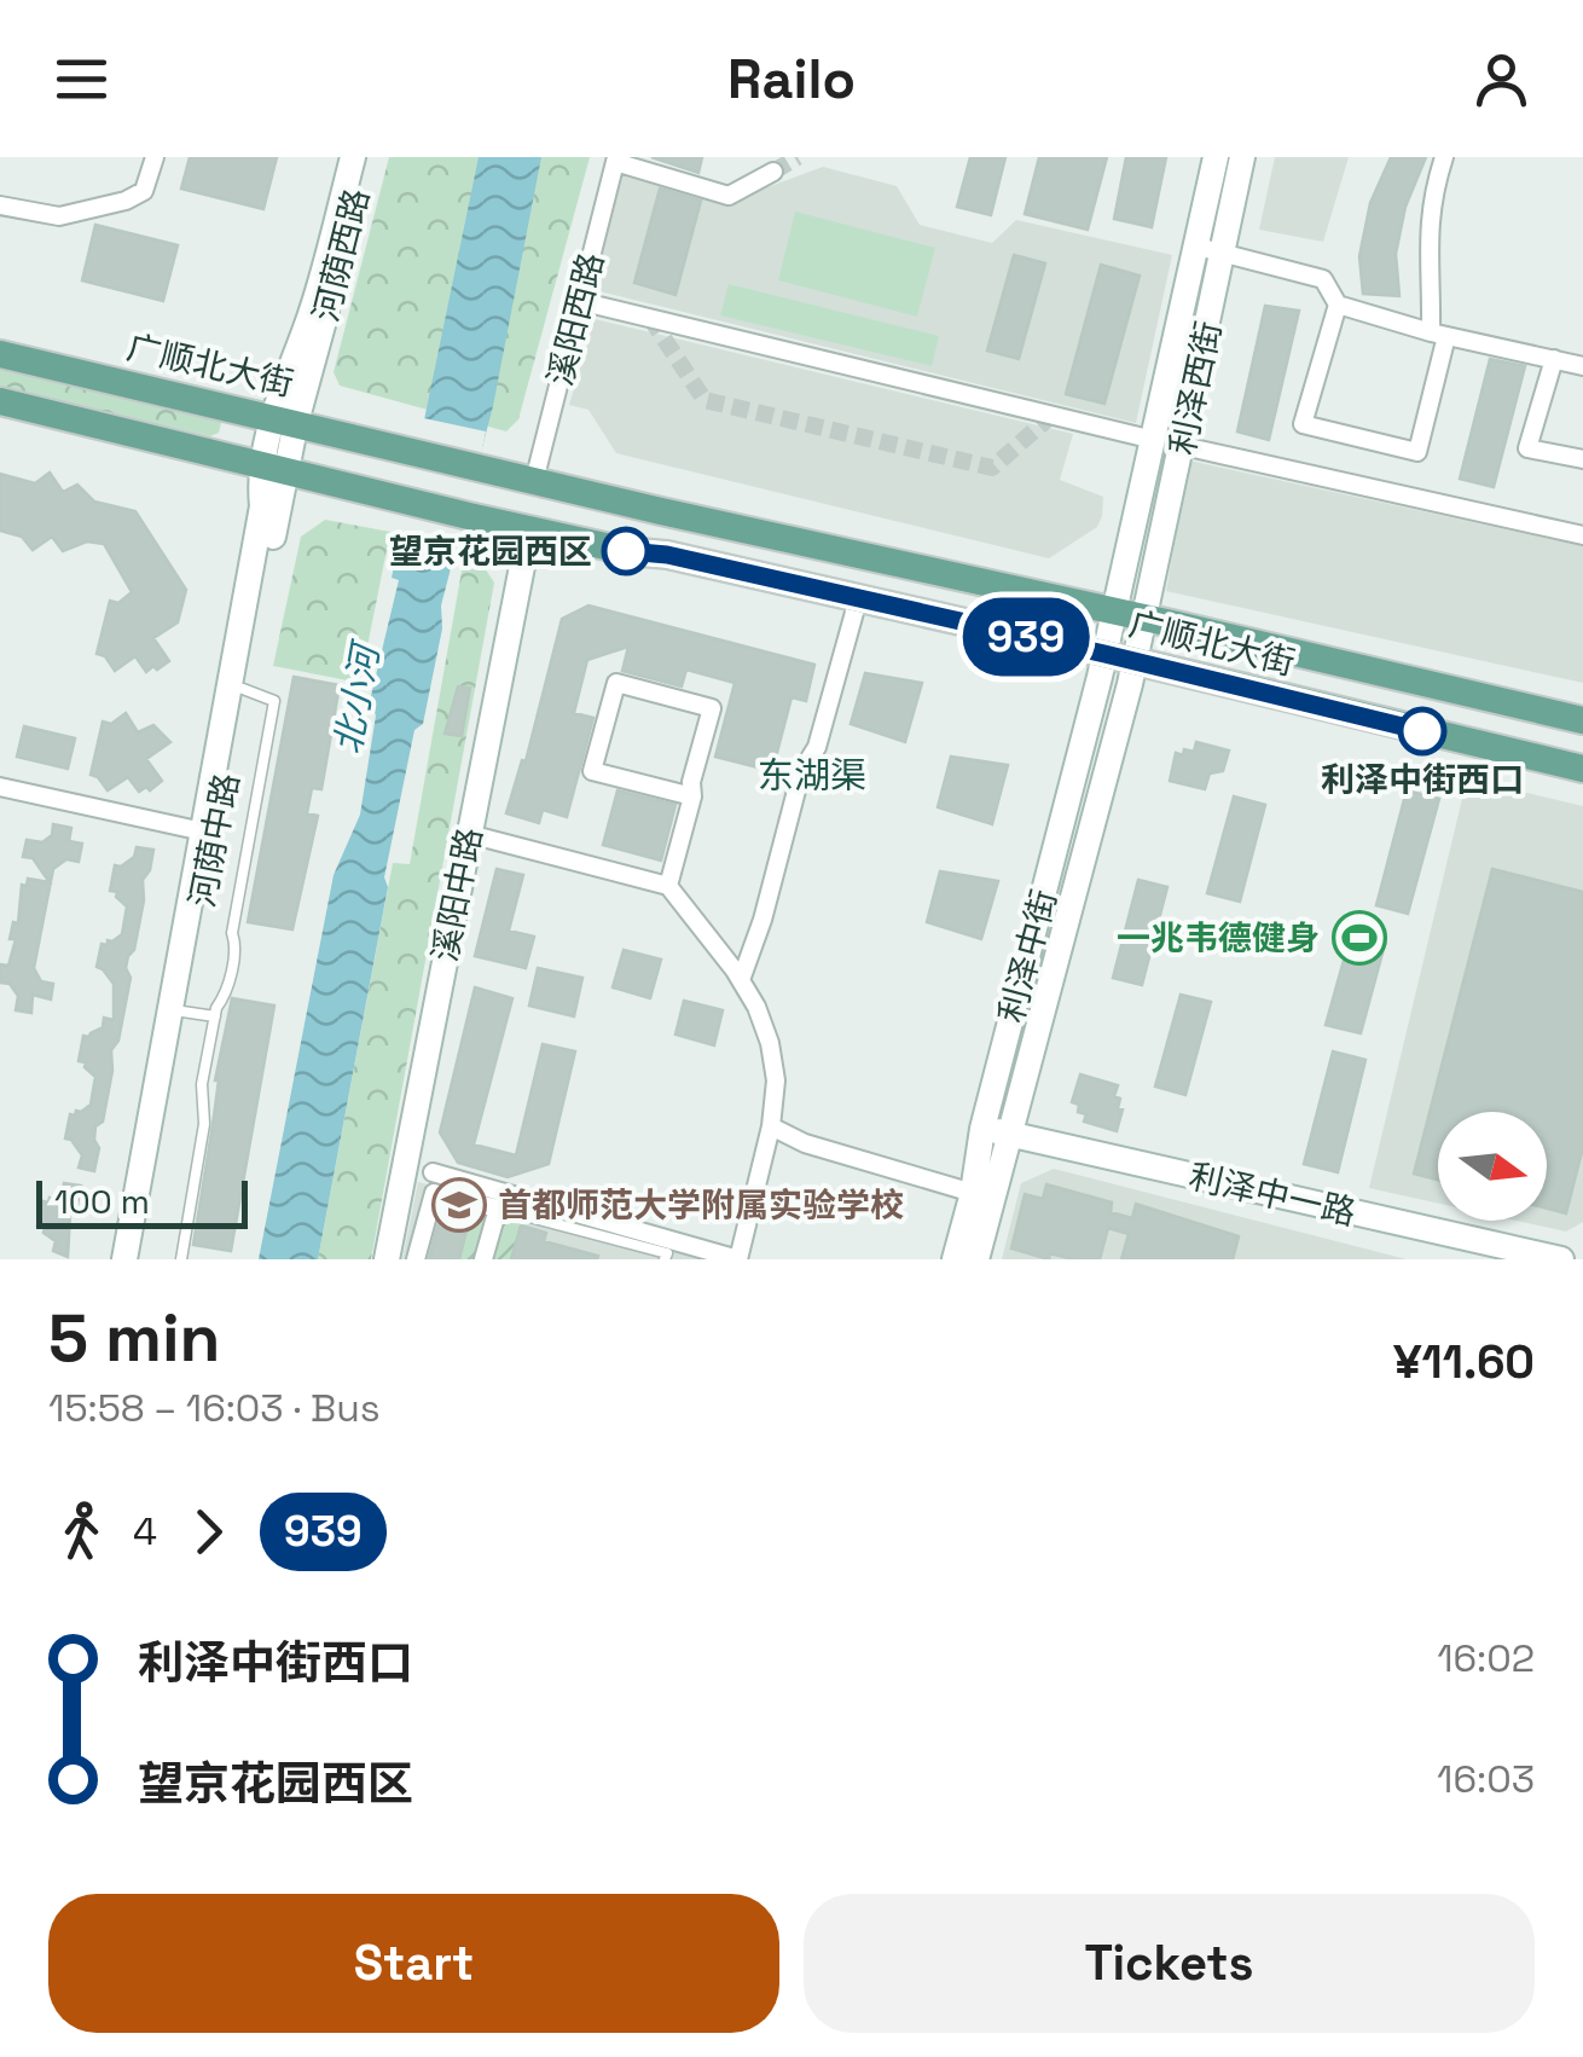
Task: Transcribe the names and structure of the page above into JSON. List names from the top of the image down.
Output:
{
  "streets": {
    "main road": ["广顺北大街"],
    "street": [
      "河荫西路",
      "溪阳西路",
      "利泽西街",
      "河荫中路",
      "溪阳中路",
      "利泽中街",
      "利泽中一路"
    ]
  },
  "crossings": [
    ["河荫西路", "广顺北大街"],
    ["河荫西路", "河荫中路"],
    ["溪阳西路", "广顺北大街"],
    ["广顺北大街", "利泽西街"],
    ["广顺北大街", "河荫中路"],
    ["广顺北大街", "溪阳中路"],
    ["广顺北大街", "利泽中街"],
    ["利泽西街", "利泽中街"],
    ["利泽中街", "利泽中一路"]
  ],
  "districts": ["东湖渠"],
  "water": ["北小河"],
  "places": {
    "other": ["望京花园西区", "利泽中街西口"],
    "sports": ["一兆韦德健身"],
    "school or university": ["首都师范大学附属实验学校"]
  },
  "lines": ["bus line 939"],
  "scale_bar": "100 m",
  "north": "right",
  "page": {
    "header": "Railo",
    "on_map": "939",
    "scale": "100 m",
    "heading": ["5 min", "15:58 – 16:03 · Bus", "¥11.60"],
    "legs": ["4", "939"],
    "list": [
      {
        "name": "利泽中街西口",
        "value": "16:02"
      },
      {
        "name": "望京花园西区",
        "value": "16:03"
      }
    ],
    "buttons": ["Start", "Tickets"]
  }
}
